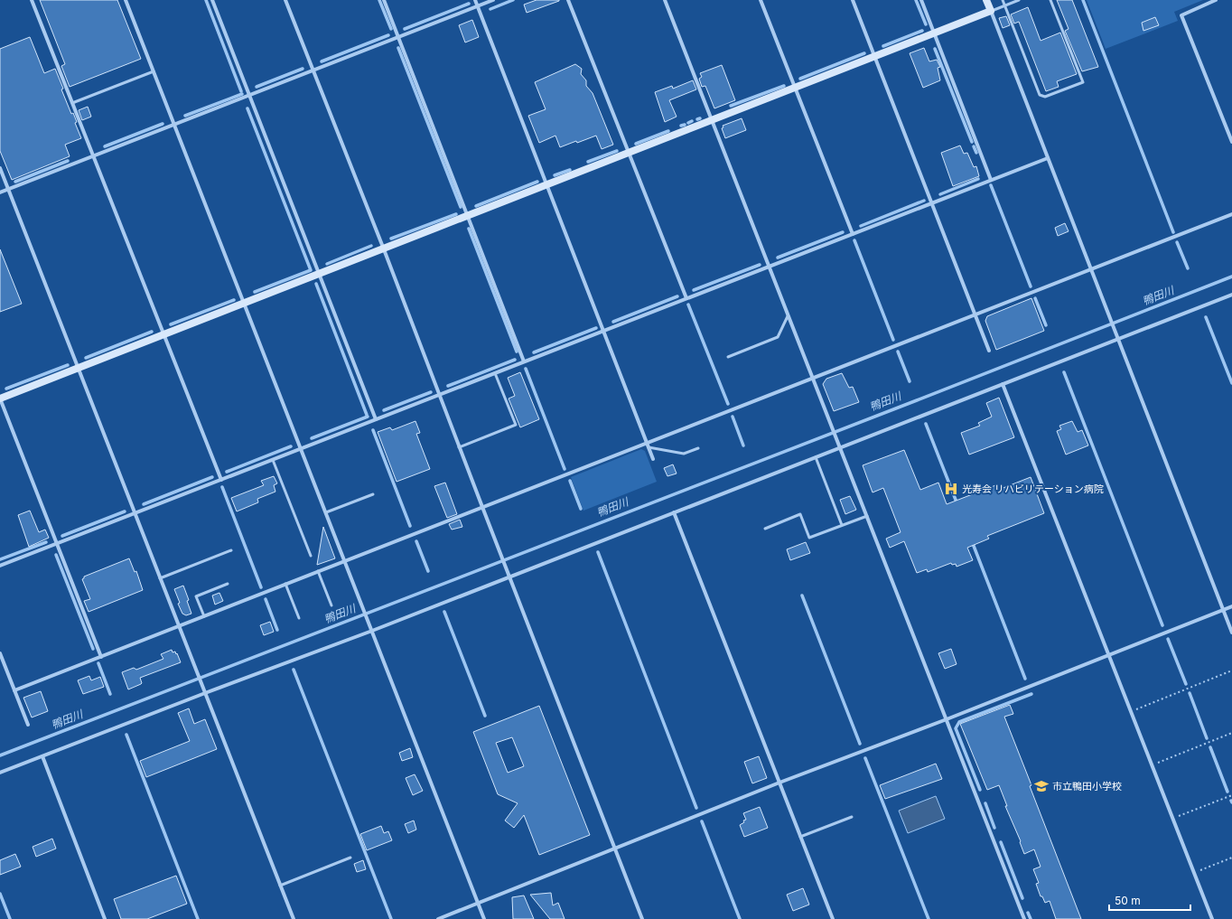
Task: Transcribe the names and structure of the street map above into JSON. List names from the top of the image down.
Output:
{
  "water": ["鴨田川"],
  "places": {
    "hospital": ["光寿会 リハビリテーション病院"],
    "school or university": ["市立鴨田小学校"]
  },
  "scale_bar": "50 m"
}
